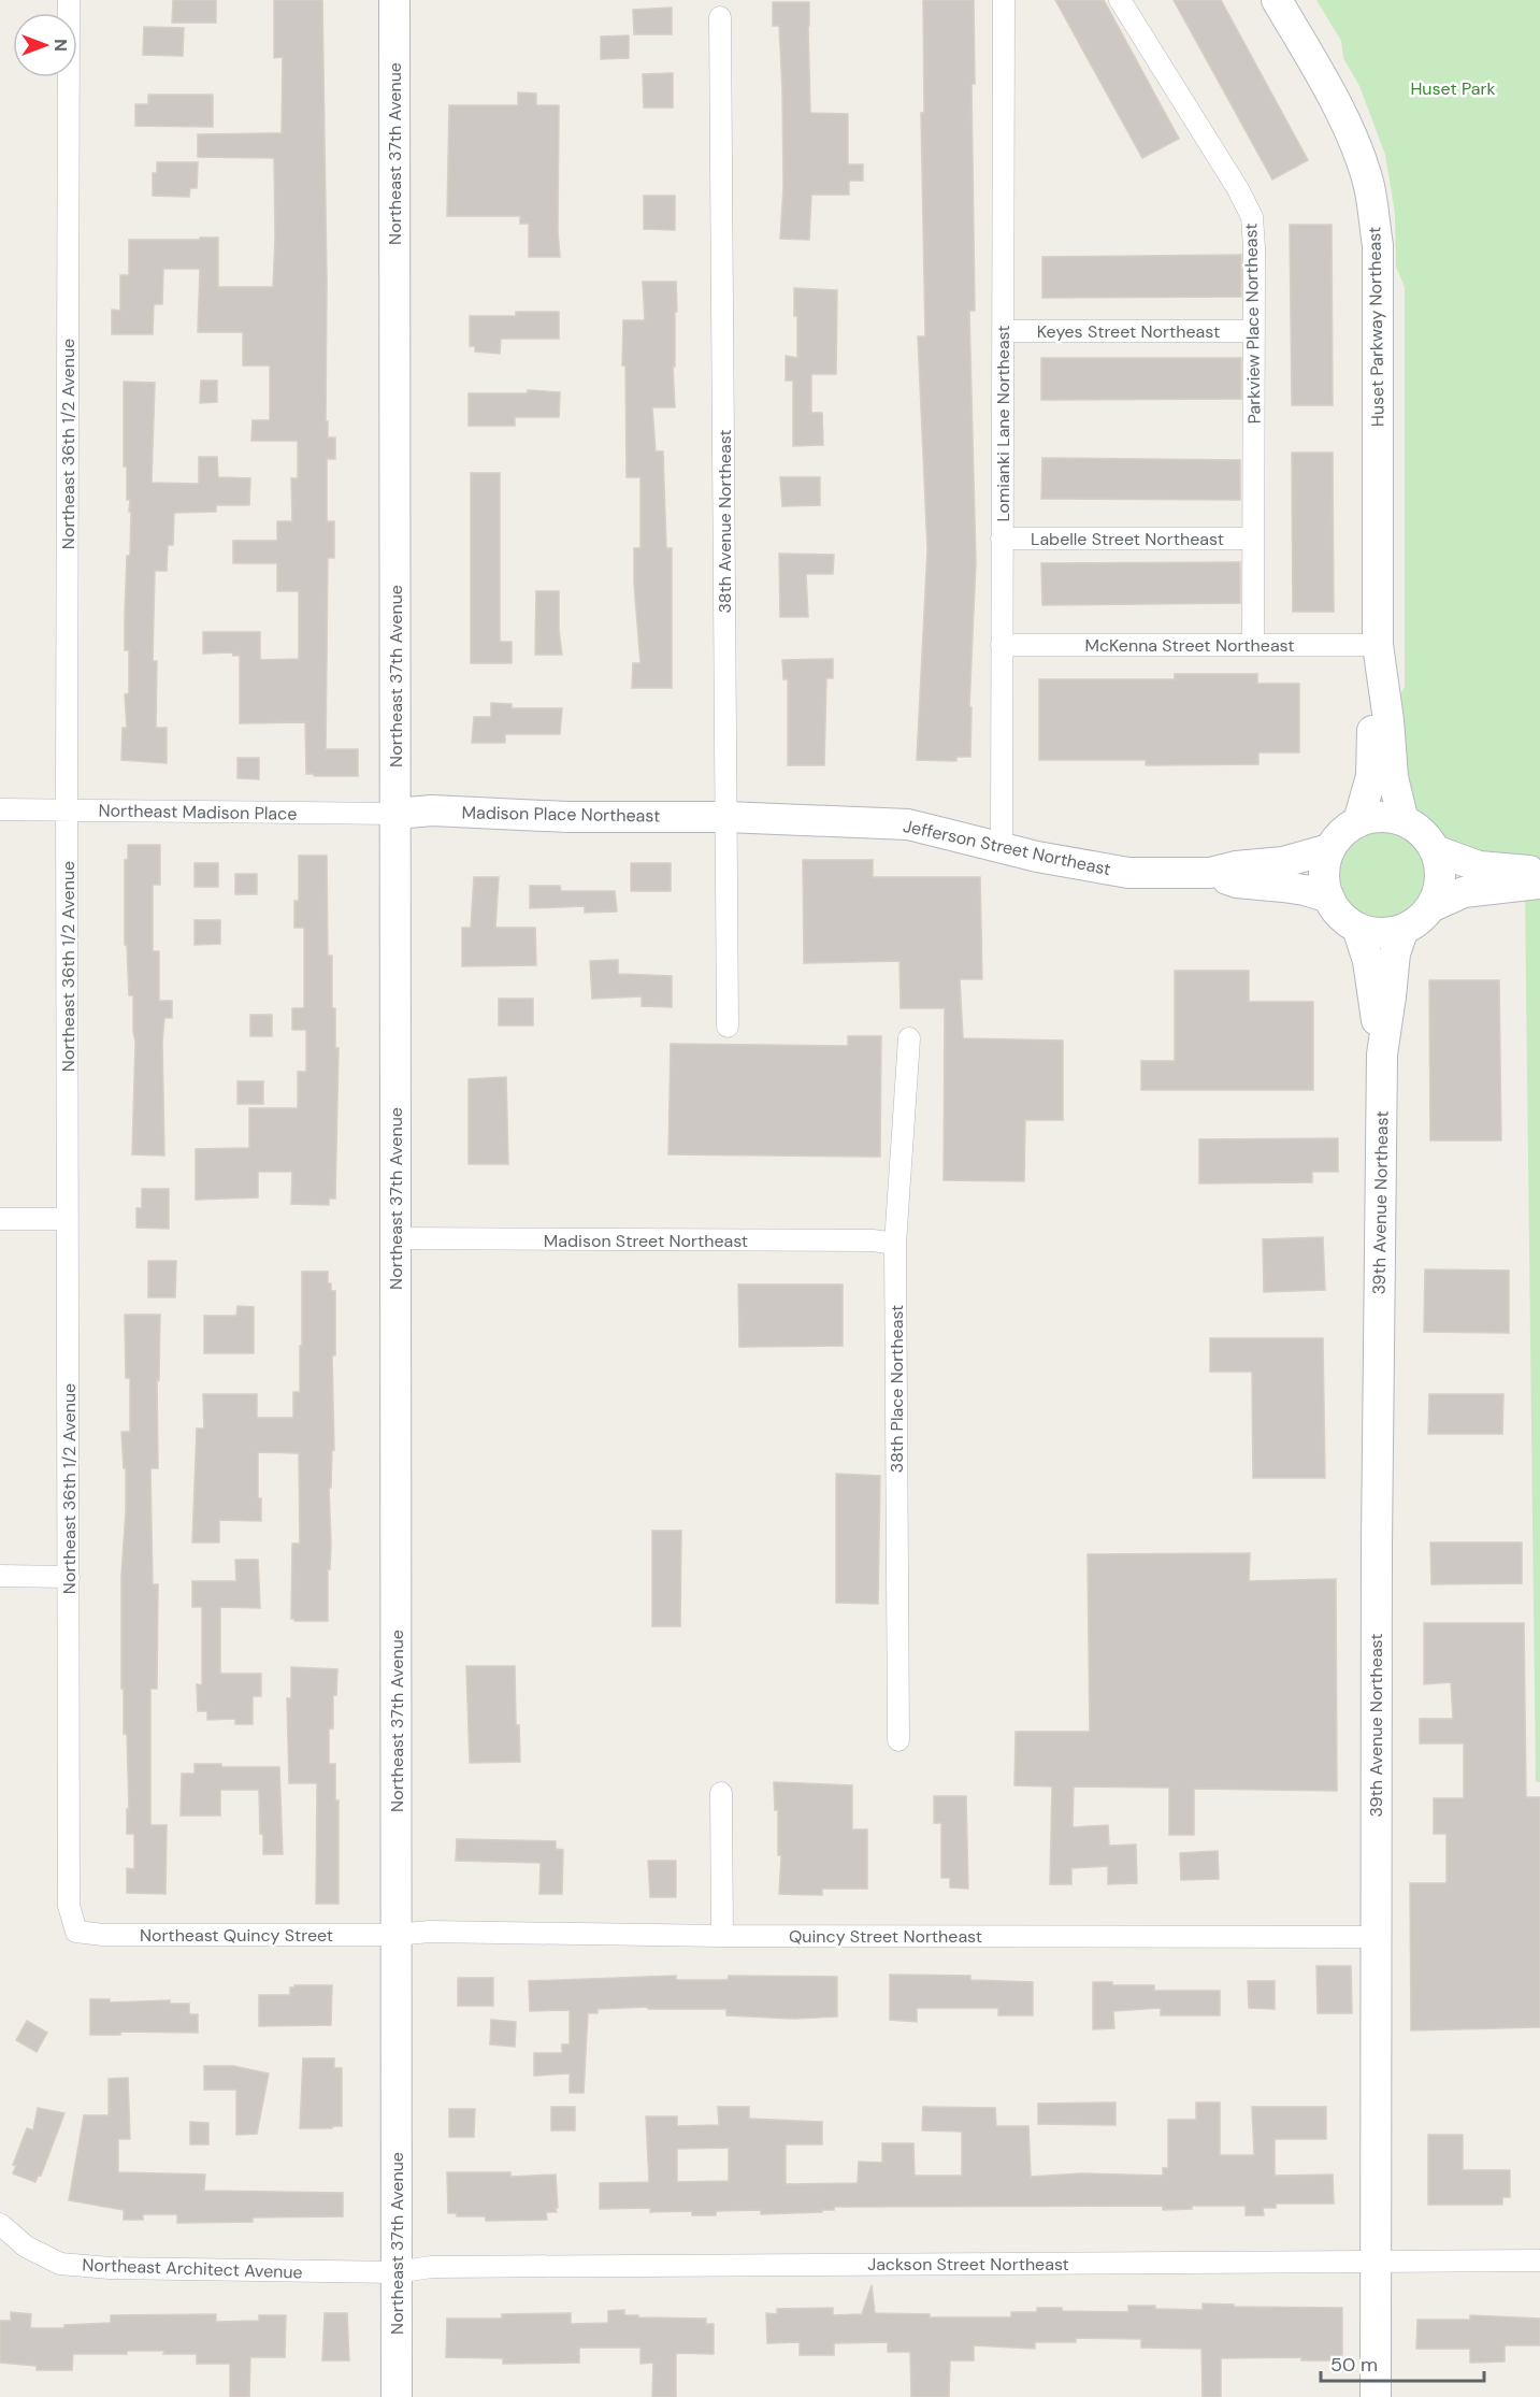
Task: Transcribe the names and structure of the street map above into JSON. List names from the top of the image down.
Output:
{
  "streets": {
    "street": [
      "Northeast 37th Avenue",
      "Parkview Place Northeast",
      "Huset Parkway Northeast",
      "Keyes Street Northeast",
      "Lomianki Lane Northeast",
      "Northeast 36th 1/2 Avenue",
      "38th Avenue Northeast",
      "Labelle Street Northeast",
      "McKenna Street Northeast",
      "Northeast Madison Place",
      "Madison Place Northeast",
      "Jefferson Street Northeast",
      "39th Avenue Northeast",
      "Madison Street Northeast",
      "38th Place Northeast",
      "Northeast Quincy Street",
      "Quincy Street Northeast",
      "Jackson Street Northeast",
      "Northeast Architect Avenue"
    ]
  },
  "crossings": [
    ["Northeast 37th Avenue", "Northeast Madison Place"],
    ["Northeast 37th Avenue", "Madison Place Northeast"],
    ["Northeast 37th Avenue", "Madison Street Northeast"],
    ["Northeast 37th Avenue", "Northeast Quincy Street"],
    ["Northeast 37th Avenue", "Quincy Street Northeast"],
    ["Northeast 37th Avenue", "Jackson Street Northeast"],
    ["Northeast 37th Avenue", "Northeast Architect Avenue"],
    ["Parkview Place Northeast", "Keyes Street Northeast"],
    ["Parkview Place Northeast", "Labelle Street Northeast"],
    ["Parkview Place Northeast", "McKenna Street Northeast"],
    ["Huset Parkway Northeast", "McKenna Street Northeast"],
    ["Huset Parkway Northeast", "Jefferson Street Northeast"],
    ["Huset Parkway Northeast", "39th Avenue Northeast"],
    ["Keyes Street Northeast", "Lomianki Lane Northeast"],
    ["Lomianki Lane Northeast", "Labelle Street Northeast"],
    ["Lomianki Lane Northeast", "McKenna Street Northeast"],
    ["Lomianki Lane Northeast", "Jefferson Street Northeast"],
    ["Northeast 36th 1/2 Avenue", "Northeast Madison Place"],
    ["Northeast 36th 1/2 Avenue", "Northeast Quincy Street"],
    ["38th Avenue Northeast", "Madison Place Northeast"],
    ["38th Avenue Northeast", "Jefferson Street Northeast"],
    ["Northeast Madison Place", "Madison Place Northeast"],
    ["Madison Place Northeast", "Jefferson Street Northeast"],
    ["Jefferson Street Northeast", "39th Avenue Northeast"],
    ["39th Avenue Northeast", "Quincy Street Northeast"],
    ["39th Avenue Northeast", "Jackson Street Northeast"],
    ["Madison Street Northeast", "38th Place Northeast"],
    ["Northeast Quincy Street", "Quincy Street Northeast"],
    ["Jackson Street Northeast", "Northeast Architect Avenue"]
  ],
  "parks": ["Huset Park"],
  "scale_bar": "50 m",
  "north": "right"
}
